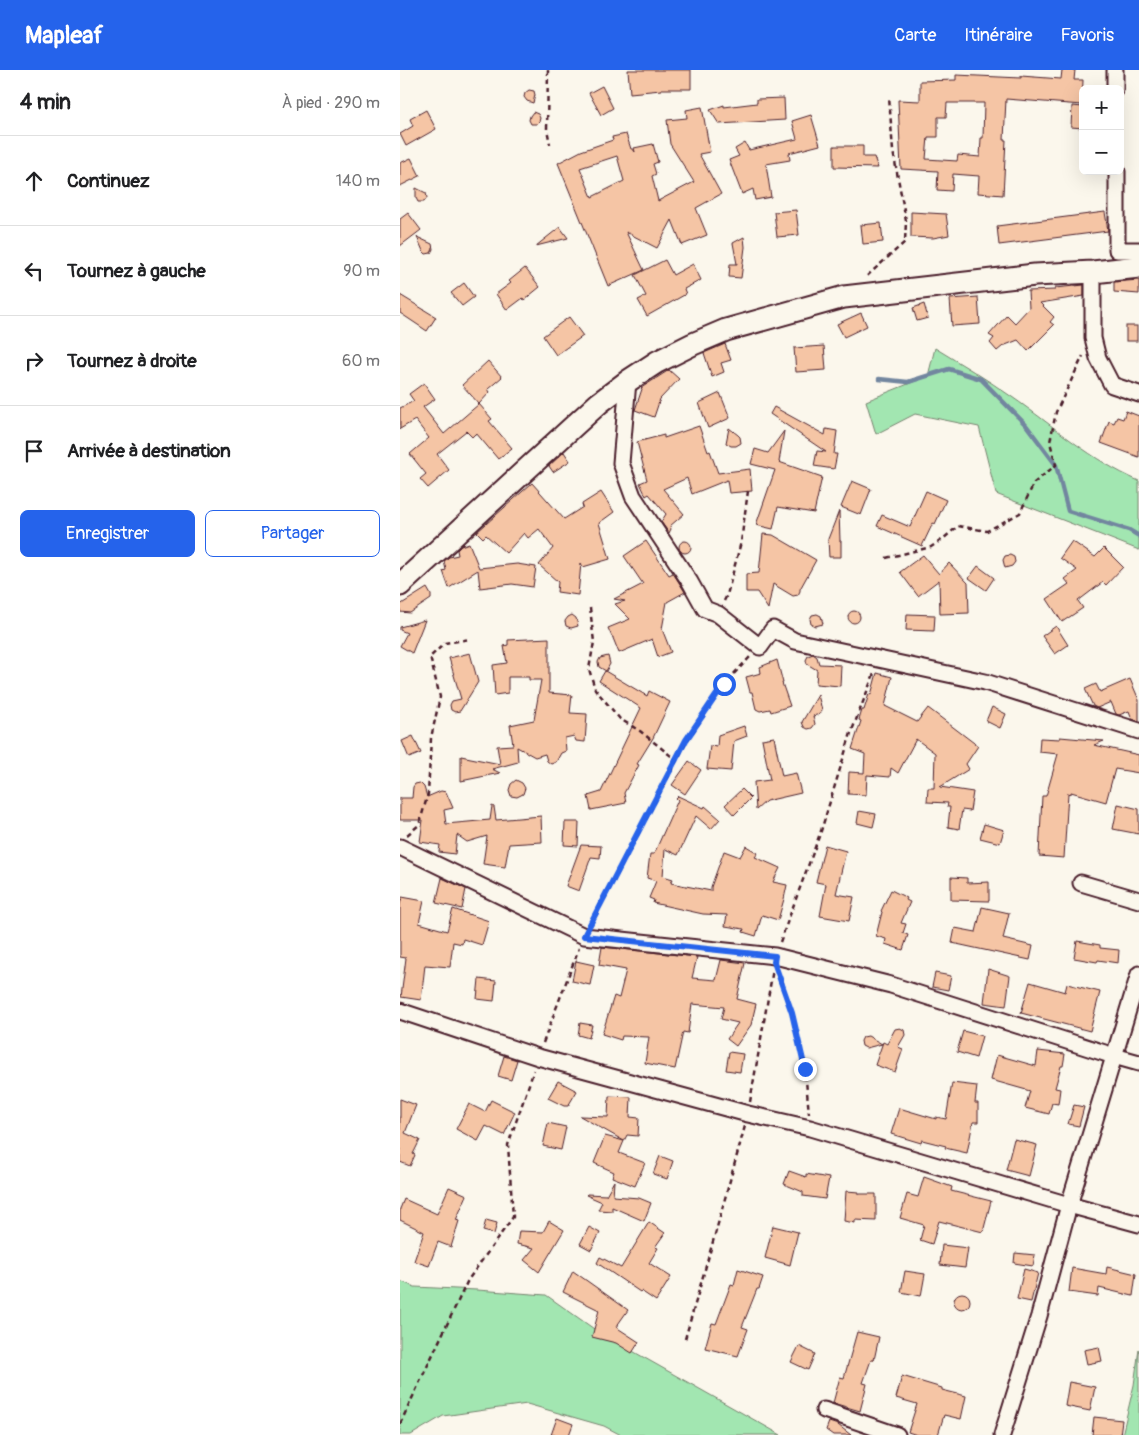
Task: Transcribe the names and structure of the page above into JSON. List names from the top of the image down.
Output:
{
  "page": {
    "header": "Mapleaf",
    "nav": ["Carte", "Itinéraire", "Favoris"],
    "heading": ["4 min", "À pied · 290 m"],
    "map_buttons": ["+", "−"],
    "list": [
      ["Continuez", "140 m"],
      ["Tournez à gauche", "90 m"],
      ["Tournez à droite", "60 m"],
      "Arrivée à destination"
    ],
    "buttons": ["Enregistrer", "Partager"]
  }
}
